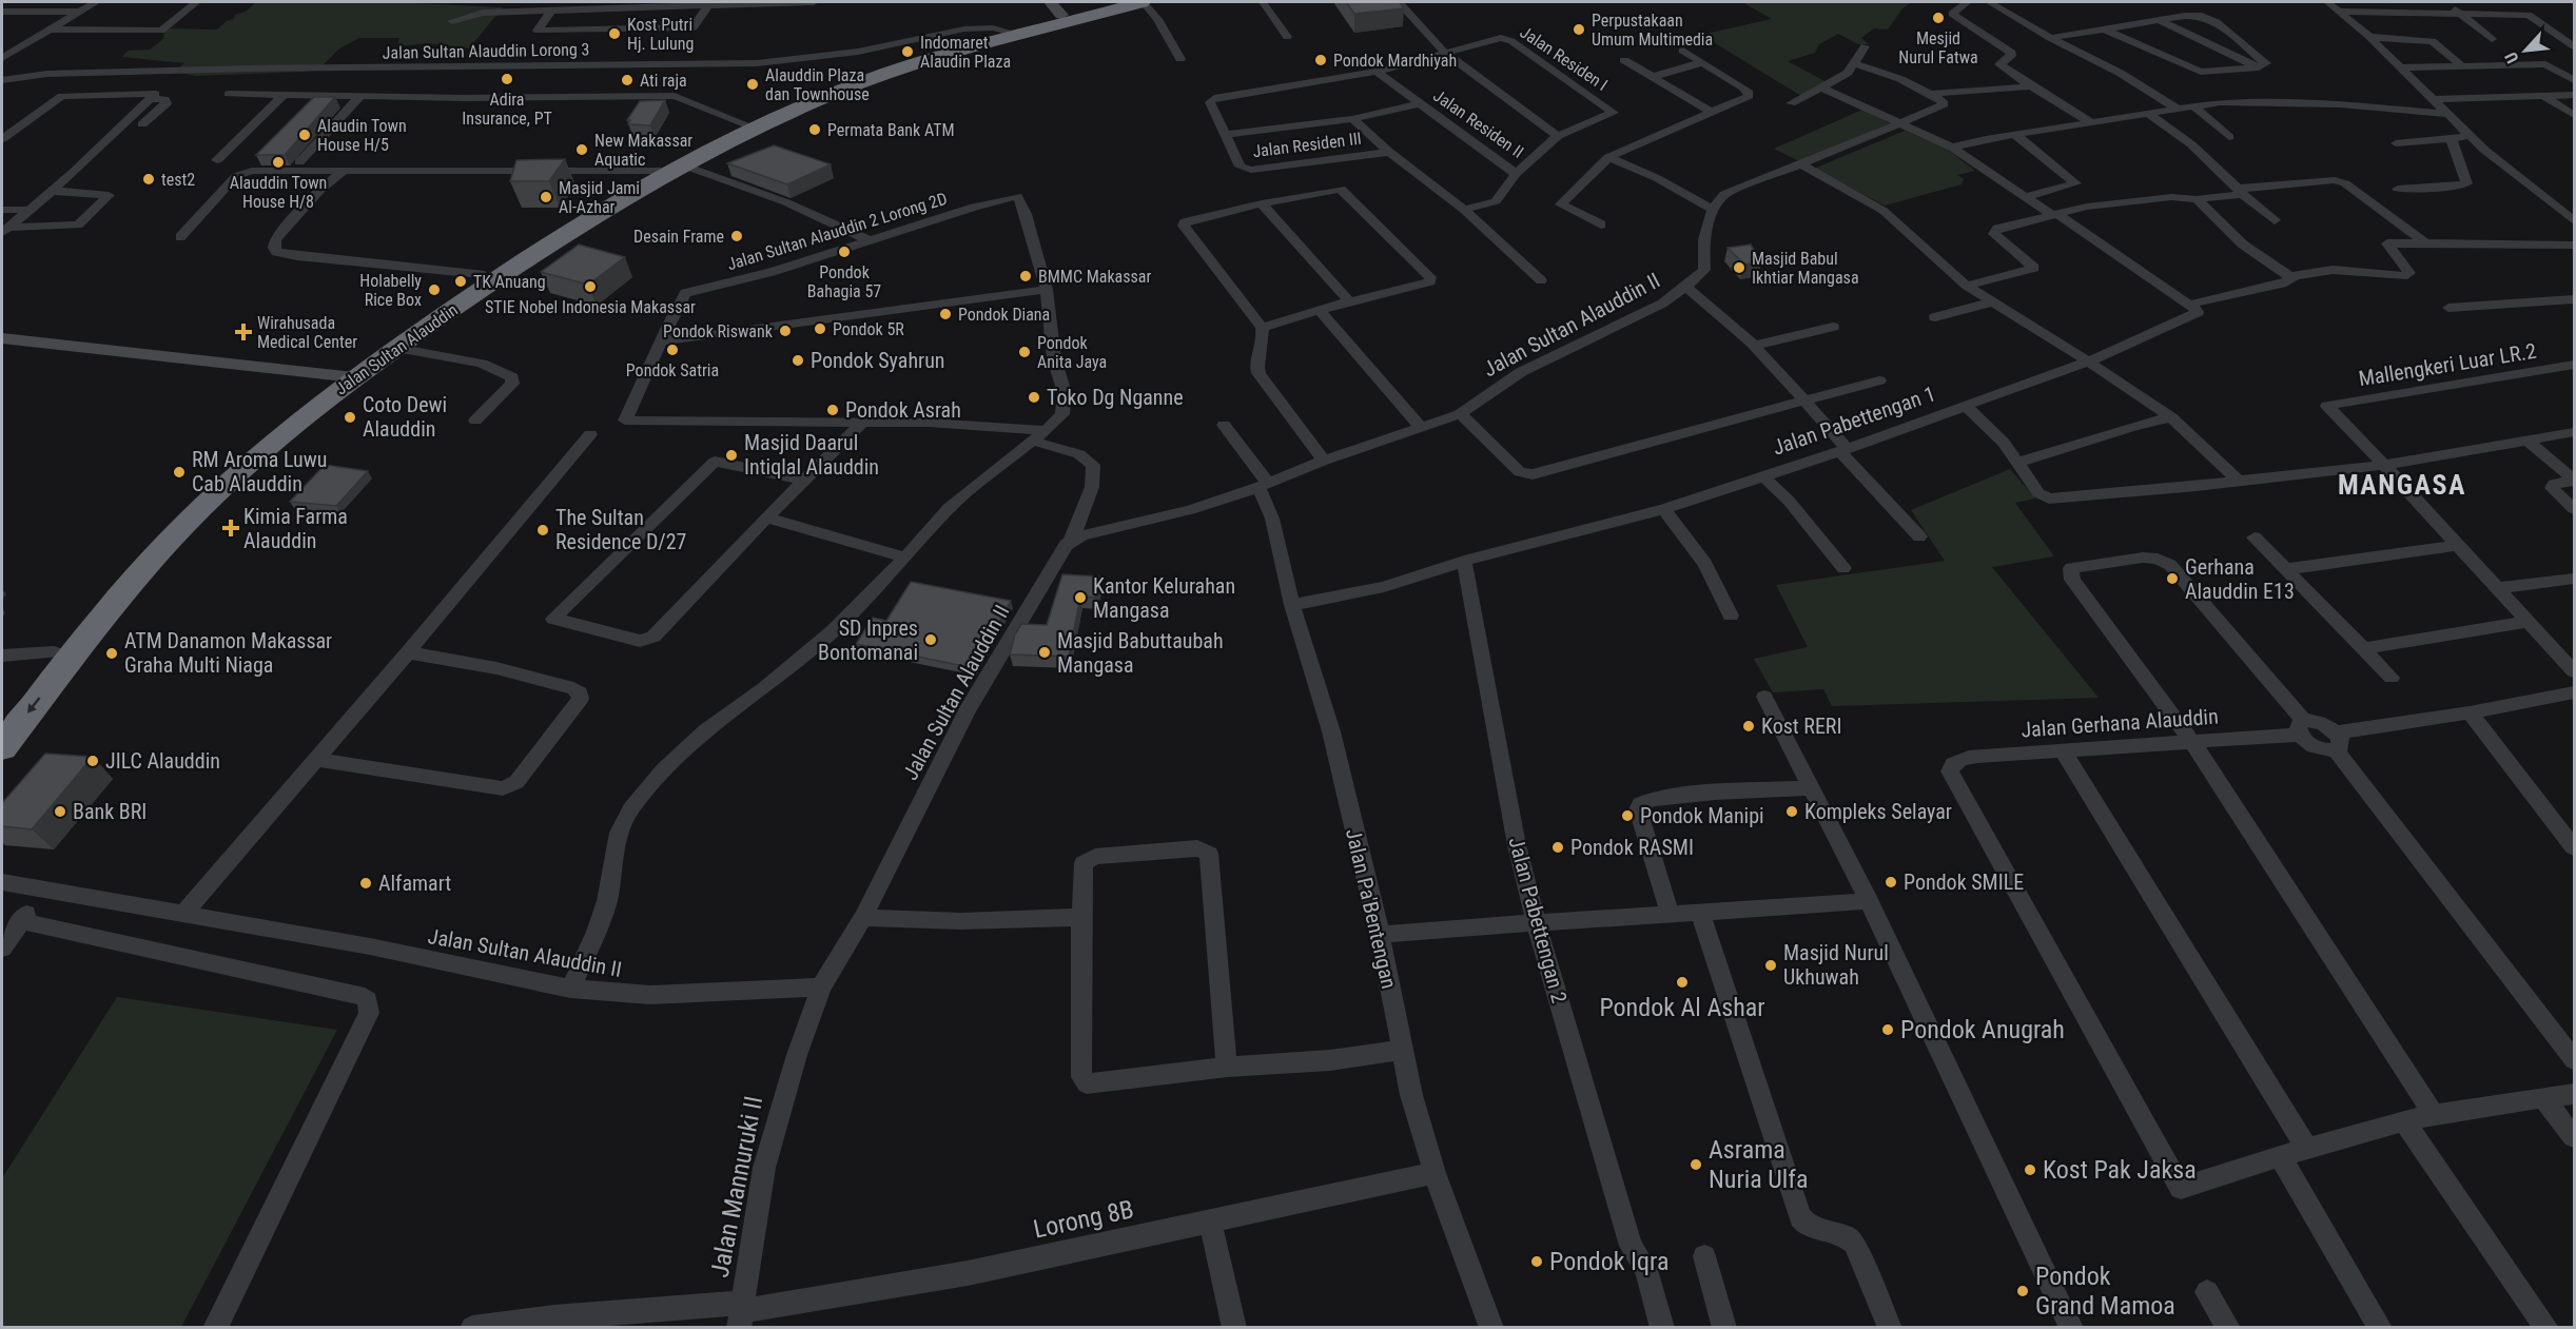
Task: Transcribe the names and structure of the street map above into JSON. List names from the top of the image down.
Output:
{
  "streets": {
    "highway": ["Jalan Sultan Alauddin"],
    "street": [
      "Jalan Sultan Alauddin Lorong 3",
      "Jalan Residen I",
      "Jalan Residen II",
      "Jalan Residen III",
      "Jalan Sultan Alauddin 2 Lorong 2D",
      "Jalan Sultan Alauddin II",
      "Mallengkeri Luar LR.2",
      "Jalan Pabettengan 1",
      "Jalan Gerhana Alauddin",
      "Jalan Pa'Bentengan",
      "Jalan Pabettengan 2",
      "Jalan Mannuruki II",
      "Lorong 8B"
    ]
  },
  "crossings": [
    ["Jalan Sultan Alauddin Lorong 3", "Jalan Sultan Alauddin"],
    ["Jalan Residen I", "Jalan Residen II"],
    ["Jalan Residen II", "Jalan Residen III"],
    ["Jalan Sultan Alauddin II", "Jalan Pa'Bentengan"],
    ["Jalan Sultan Alauddin II", "Jalan Mannuruki II"],
    ["Jalan Pabettengan 1", "Jalan Pa'Bentengan"],
    ["Jalan Pabettengan 1", "Jalan Pabettengan 2"],
    ["Jalan Pa'Bentengan", "Lorong 8B"],
    ["Jalan Mannuruki II", "Lorong 8B"]
  ],
  "districts": ["MANGASA"],
  "places": {
    "other": [
      "Mesjid Nurul Fatwa",
      "Perpustakaan Umum Multimedia",
      "Kost Putri Hj. Lulung",
      "Indomaret Alaudin Plaza",
      "Pondok Mardhiyah",
      "Adira Insurance, PT",
      "Ati raja",
      "Alauddin Plaza dan Townhouse",
      "Permata Bank ATM",
      "Alaudin Town House H/5",
      "New Makassar Aquatic",
      "Alauddin Town House H/8",
      "test2",
      "Masjid Jami Al-Azhar",
      "Desain Frame",
      "Pondok Bahagia 57",
      "Masjid Babul Ikhtiar Mangasa",
      "BMMC Makassar",
      "TK Anuang",
      "STIE Nobel Indonesia Makassar",
      "Holabelly Rice Box",
      "Pondok Diana",
      "Pondok 5R",
      "Pondok Riswank",
      "Pondok Satria",
      "Pondok Anita Jaya",
      "Pondok Syahrun",
      "Toko Dg Nganne",
      "Pondok Asrah",
      "Coto Dewi Alauddin",
      "Masjid Daarul Intiqlal Alauddin",
      "RM Aroma Luwu Cab Alauddin",
      "The Sultan Residence D/27",
      "Gerhana Alauddin E13",
      "Kantor Kelurahan Mangasa",
      "SD Inpres Bontomanai",
      "Masjid Babuttaubah Mangasa",
      "ATM Danamon Makassar Graha Multi Niaga",
      "Kost RERI",
      "JILC Alauddin",
      "Bank BRI",
      "Kompleks Selayar",
      "Pondok Manipi",
      "Pondok RASMI",
      "Pondok SMILE",
      "Alfamart",
      "Masjid Nurul Ukhuwah",
      "Pondok Al Ashar",
      "Pondok Anugrah",
      "Asrama Nuria Ulfa",
      "Kost Pak Jaksa",
      "Pondok Iqra",
      "Pondok Grand Mamoa"
    ],
    "health": ["Wirahusada Medical Center", "Kimia Farma Alauddin"]
  },
  "north": "bottom left"
}
